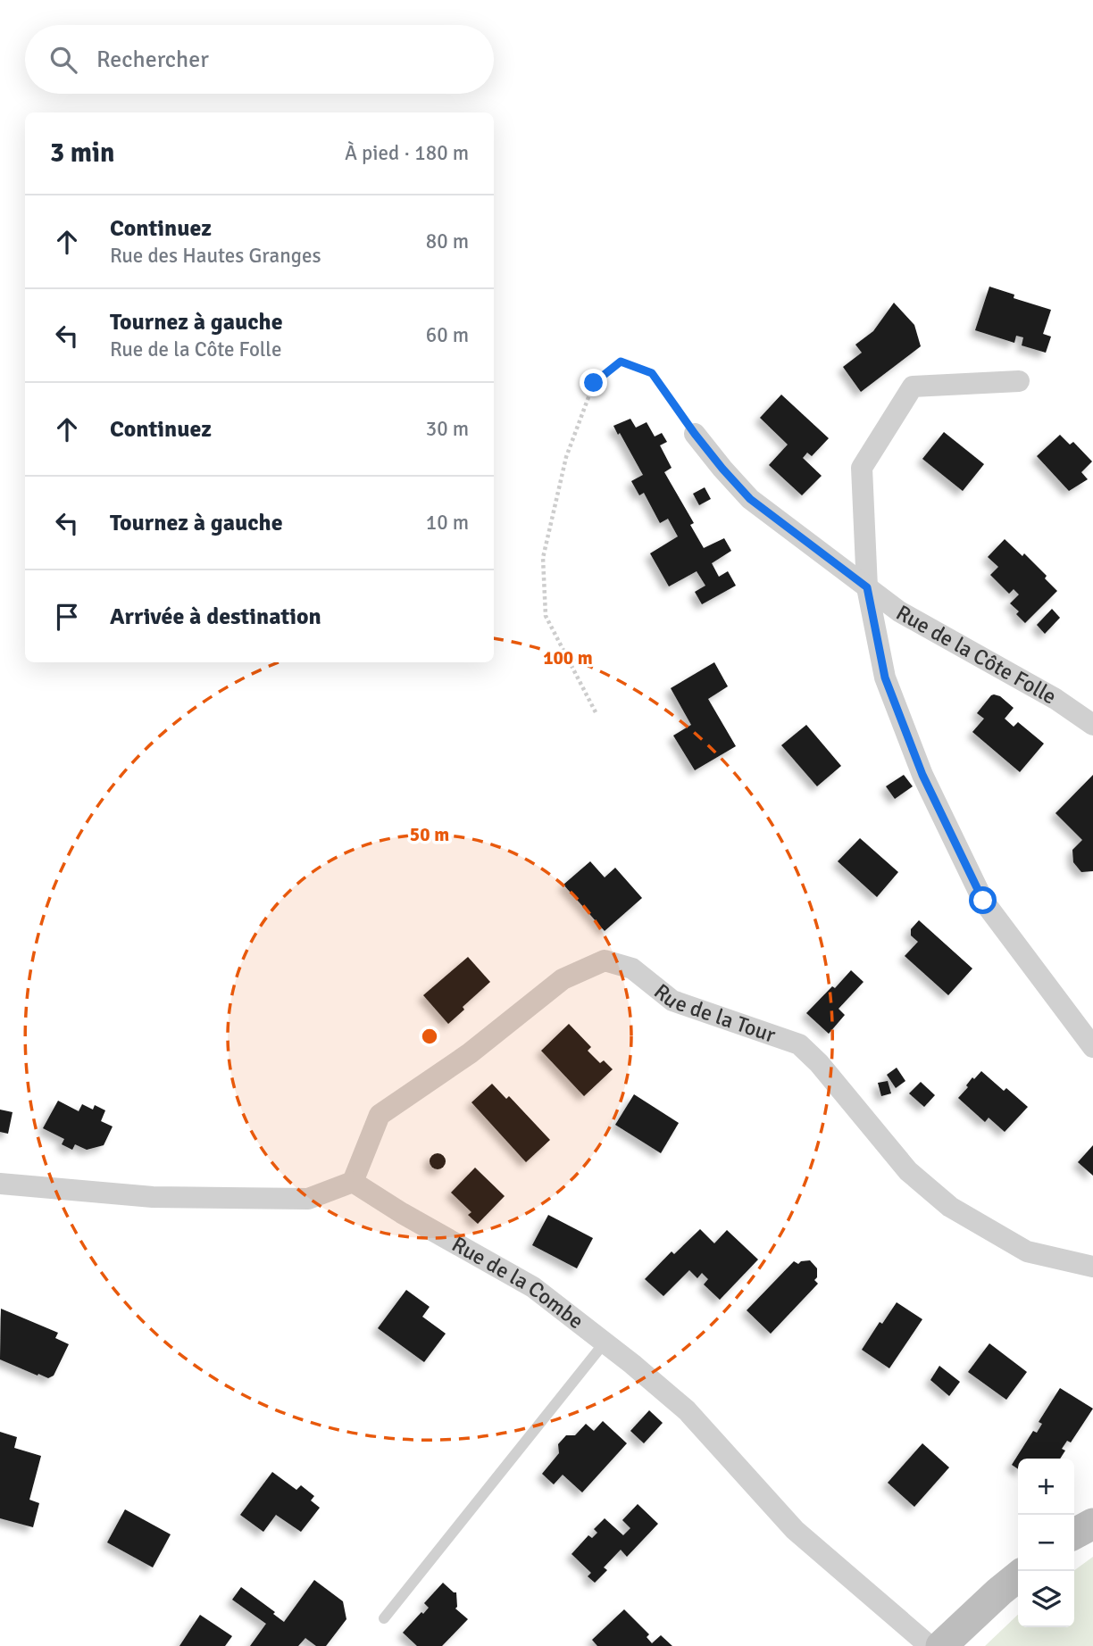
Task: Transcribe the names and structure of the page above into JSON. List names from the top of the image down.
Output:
{
  "streets": {
    "street": ["Rue de la Côte Folle", "Rue de la Tour", "Rue de la Combe"]
  },
  "crossings": [
    ["Rue de la Tour", "Rue de la Combe"]
  ],
  "page": {
    "search": "Rechercher",
    "heading": ["3 min", "À pied · 180 m"],
    "list": [
      ["Continuez", "Rue des Hautes Granges", "80 m"],
      ["Tournez à gauche", "Rue de la Côte Folle", "60 m"],
      ["Continuez", "30 m"],
      ["Tournez à gauche", "10 m"],
      "Arrivée à destination"
    ],
    "map_buttons": ["+", "−"]
  },
  "rings": ["100 m", "50 m"]
}
